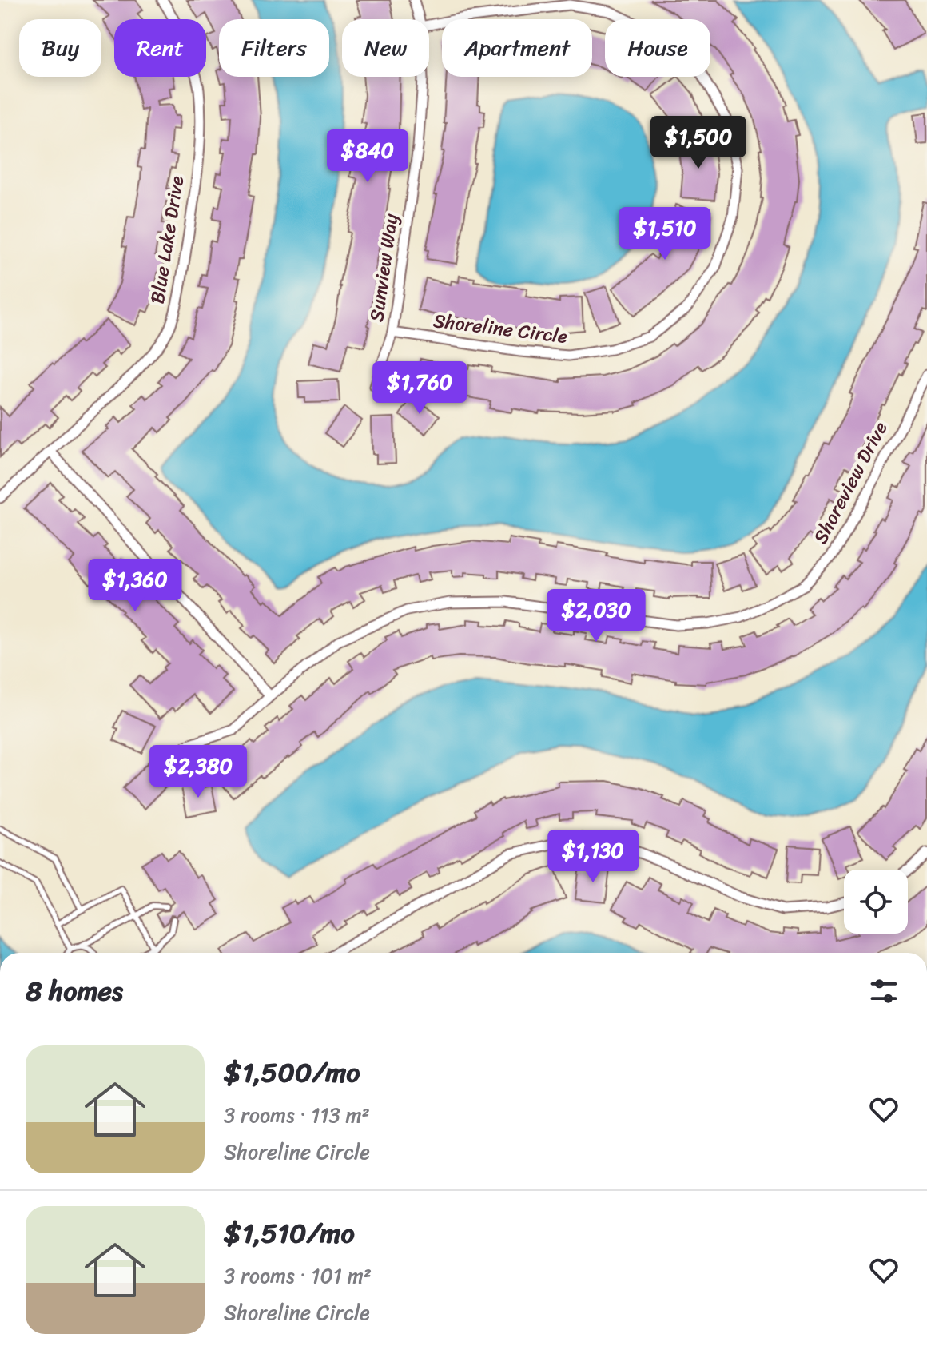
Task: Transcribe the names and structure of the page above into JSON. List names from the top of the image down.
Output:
{
  "streets": {
    "street": [
      "Blue Lake Drive",
      "Sunview Way",
      "Shoreline Circle",
      "Shoreview Drive"
    ]
  },
  "crossings": [
    ["Sunview Way", "Shoreline Circle"]
  ],
  "page": {
    "chip": [
      "Buy",
      "Rent",
      "Filters",
      "New",
      "Apartment",
      "House"
    ],
    "price": [
      "$1,500",
      "$840",
      "$1,510",
      "$1,760",
      "$1,360",
      "$2,030",
      "$2,380",
      "$1,130"
    ],
    "heading": "8 homes",
    "list": [
      {
        "name": "$1,500/mo",
        "note": "3 rooms · 113 m² · Shoreline Circle"
      },
      {
        "name": "$1,510/mo",
        "note": "3 rooms · 101 m² · Shoreline Circle"
      }
    ]
  }
}
